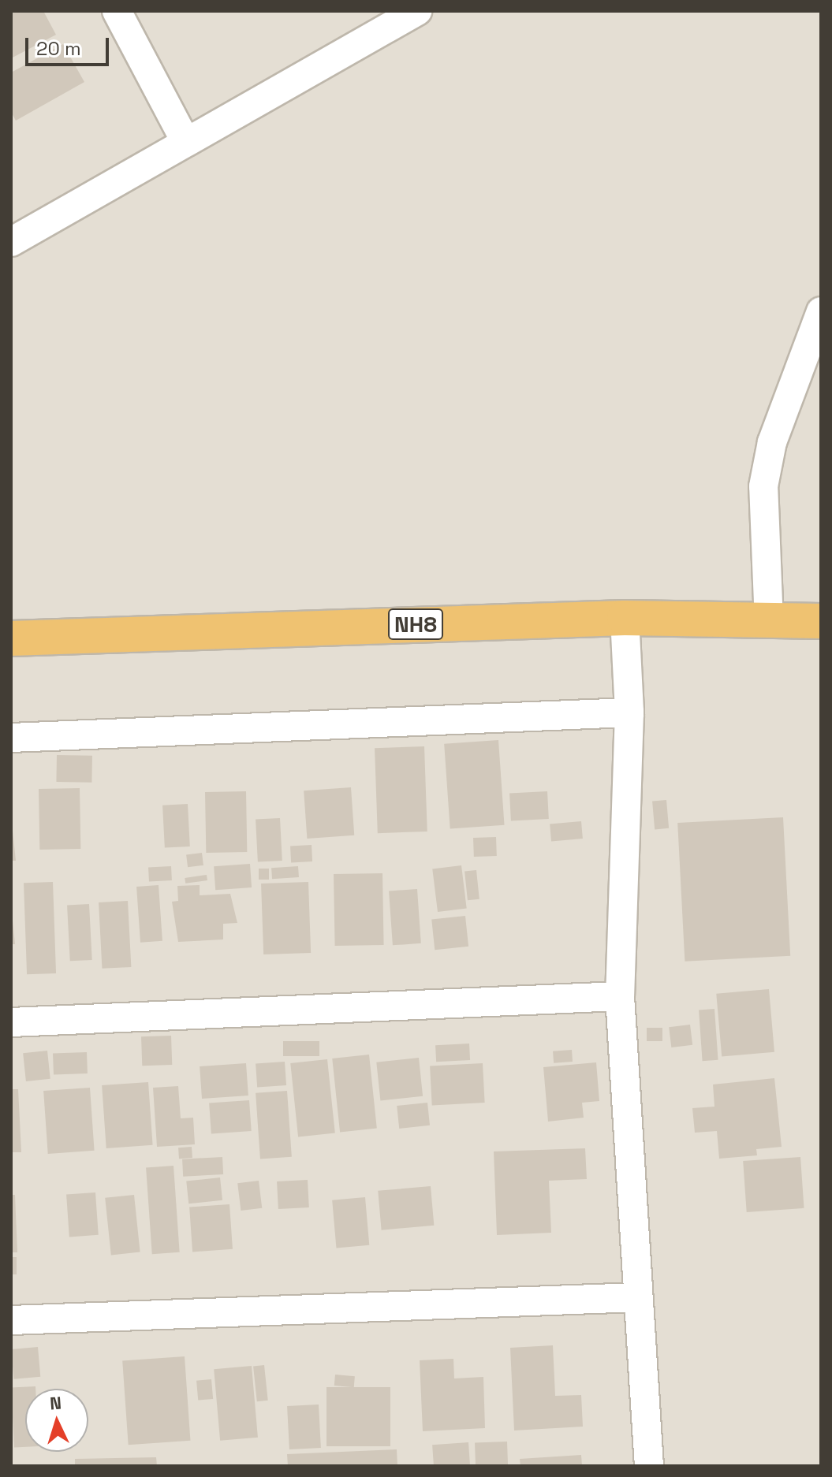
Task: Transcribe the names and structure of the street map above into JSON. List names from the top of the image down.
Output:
{
  "streets": {
    "highway": ["NH8"]
  },
  "scale_bar": "20 m",
  "north": "top"
}
